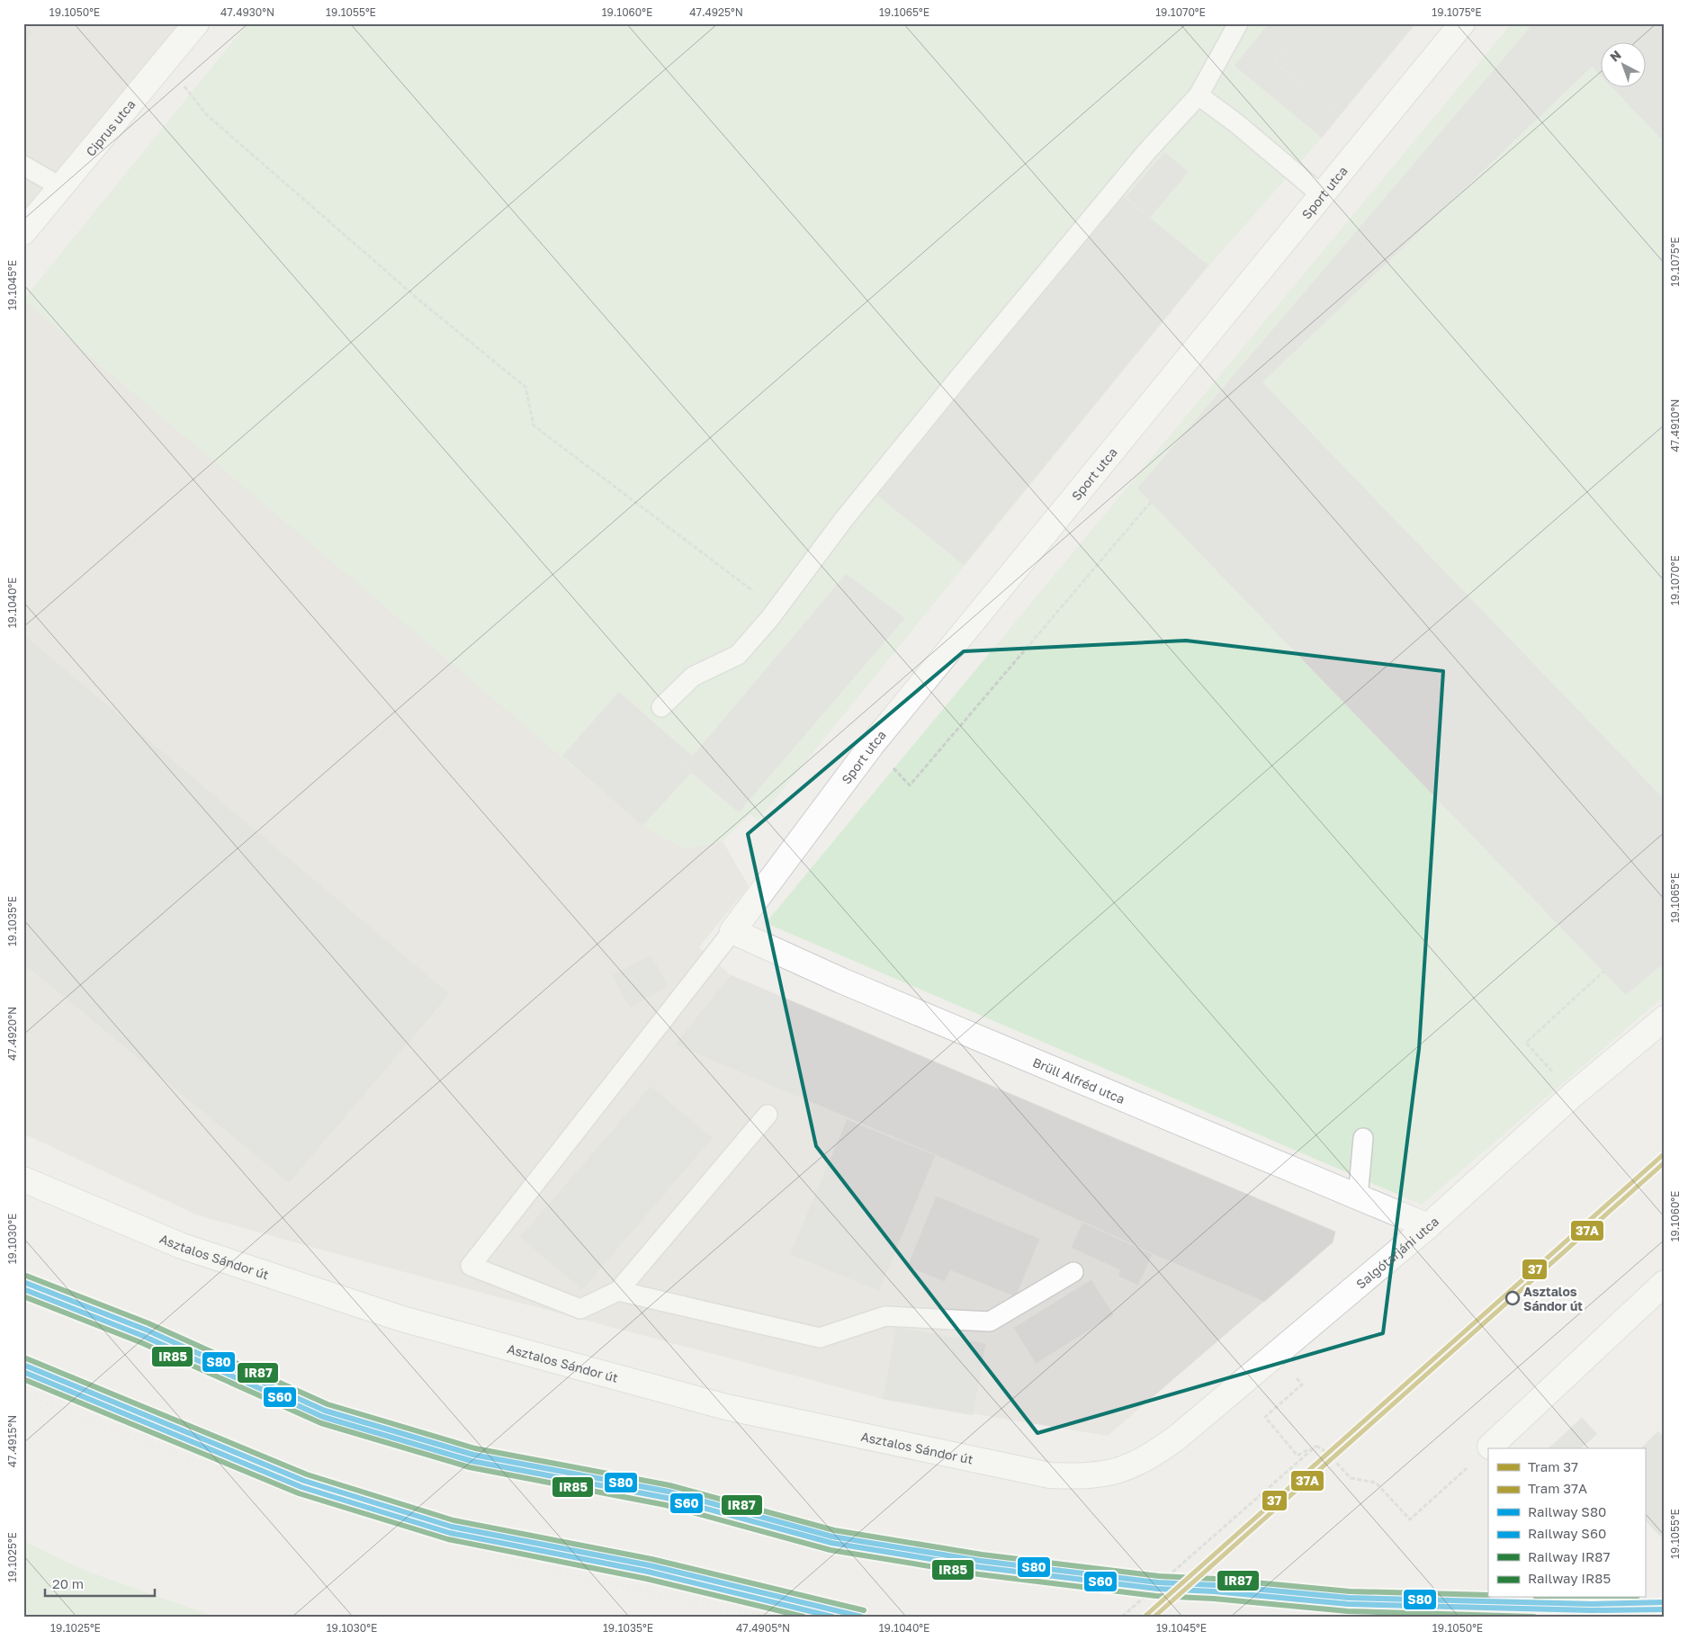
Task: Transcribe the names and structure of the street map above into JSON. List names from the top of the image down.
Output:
{
  "streets": {
    "street": [
      "Ciprus utca",
      "Sport utca",
      "Brüll Alfréd utca",
      "Salgótarjáni utca",
      "Asztalos Sándor út"
    ]
  },
  "crossings": [
    ["Sport utca", "Brüll Alfréd utca"],
    ["Brüll Alfréd utca", "Salgótarjáni utca"],
    ["Salgótarjáni utca", "Asztalos Sándor út"]
  ],
  "places": ["Asztalos Sándor út"],
  "lines": [
    "tram line 37",
    "tram line 37A",
    "rail line IR87",
    "rail line S80",
    "rail line S60",
    "rail line IR85"
  ],
  "legend": [
    "Tram 37",
    "Tram 37A",
    "Railway S80",
    "Railway S60",
    "Railway IR87",
    "Railway IR85"
  ],
  "scale_bar": "20 m",
  "north": "top left",
  "coordinates": [
    "19.1050°E",
    "47.4930°N",
    "19.1055°E",
    "19.1060°E",
    "47.4925°N",
    "19.1065°E",
    "19.1070°E",
    "19.1075°E",
    "19.1045°E",
    "47.4910°N",
    "19.1040°E",
    "19.1035°E",
    "47.4920°N",
    "19.1030°E",
    "47.4915°N",
    "19.1025°E",
    "47.4905°N"
  ]
}
